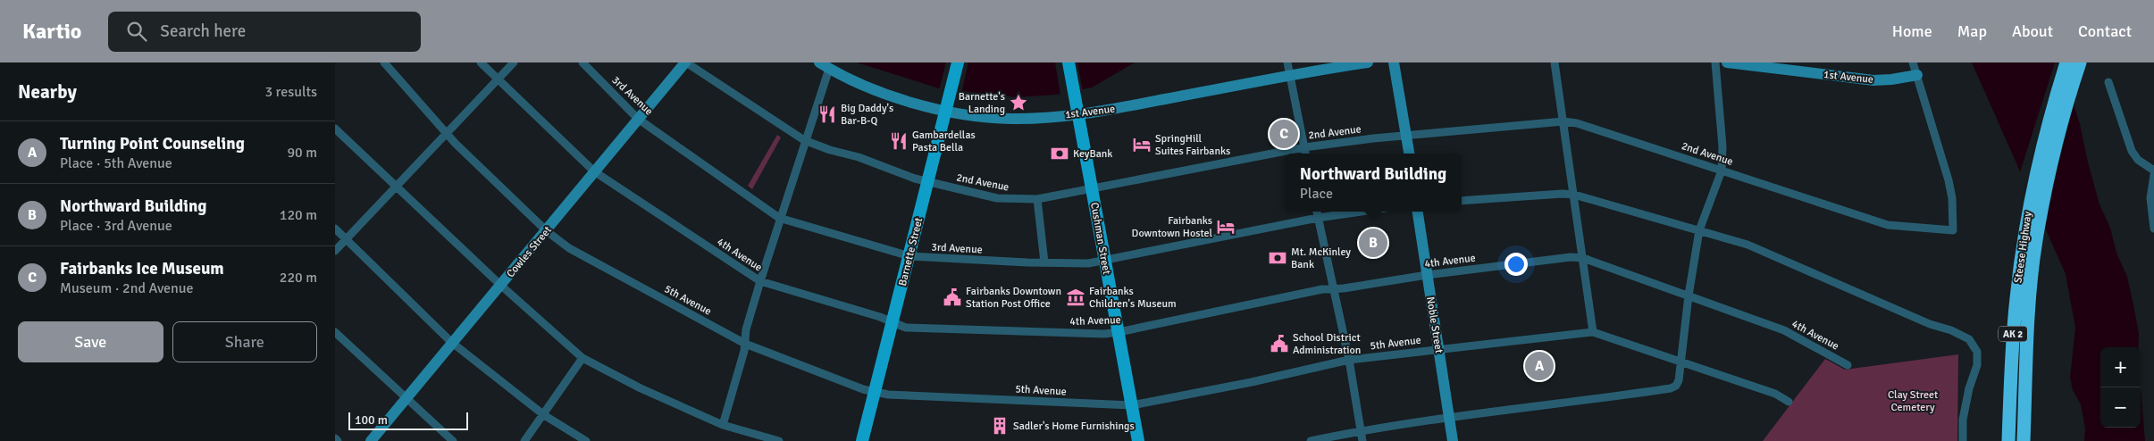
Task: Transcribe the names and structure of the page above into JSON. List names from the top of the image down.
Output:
{
  "streets": {
    "highway": ["Steese Highway", "AK 2"],
    "main road": [
      "1st Avenue",
      "Cushman Street",
      "Cowles Street",
      "Barnette Street",
      "Noble Street"
    ],
    "street": [
      "3rd Avenue",
      "2nd Avenue",
      "4th Avenue",
      "5th Avenue"
    ]
  },
  "crossings": [
    ["1st Avenue", "2nd Avenue"],
    ["1st Avenue", "Cushman Street"],
    ["1st Avenue", "Barnette Street"],
    ["3rd Avenue", "Cushman Street"],
    ["3rd Avenue", "Cowles Street"],
    ["3rd Avenue", "Barnette Street"],
    ["2nd Avenue", "Cushman Street"],
    ["2nd Avenue", "Cowles Street"],
    ["2nd Avenue", "Barnette Street"],
    ["Cushman Street", "4th Avenue"],
    ["Cushman Street", "5th Avenue"],
    ["Cowles Street", "4th Avenue"],
    ["Cowles Street", "5th Avenue"],
    ["Barnette Street", "4th Avenue"],
    ["Barnette Street", "5th Avenue"],
    ["4th Avenue", "Noble Street"],
    ["5th Avenue", "Noble Street"]
  ],
  "parks": ["Clay Street Cemetery"],
  "places": {
    "place": ["Barnette's Landing"],
    "restaurant": ["Big Daddy's Bar-B-Q", "Gambardellas Pasta Bella"],
    "hotel": ["SpringHill Suites Fairbanks", "Fairbanks Downtown Hostel"],
    "bank": ["KeyBank", "Mt. McKinley Bank"],
    "public building": ["Fairbanks Downtown Station Post Office", "School District Administration"],
    "museum": ["Fairbanks Children's Museum"],
    "building": ["Sadler's Home Furnishings"]
  },
  "scale_bar": "100 m",
  "page": {
    "header": "Kartio",
    "search": "Search here",
    "nav": [
      "Home",
      "Map",
      "About",
      "Contact"
    ],
    "heading": ["Nearby", "3 results"],
    "pins": ["C", "B", "A"],
    "list": [
      {
        "mark": "A",
        "name": "Turning Point Counseling",
        "note": "Place · 5th Avenue",
        "value": "90 m"
      },
      {
        "mark": "B",
        "name": "Northward Building",
        "note": "Place · 3rd Avenue",
        "value": "120 m"
      },
      {
        "mark": "C",
        "name": "Fairbanks Ice Museum",
        "note": "Museum · 2nd Avenue",
        "value": "220 m"
      }
    ],
    "popup": ["Northward Building", "Place"],
    "buttons": ["Save", "Share"],
    "map_buttons": ["+", "−"],
    "scale": "100 m"
  }
}
